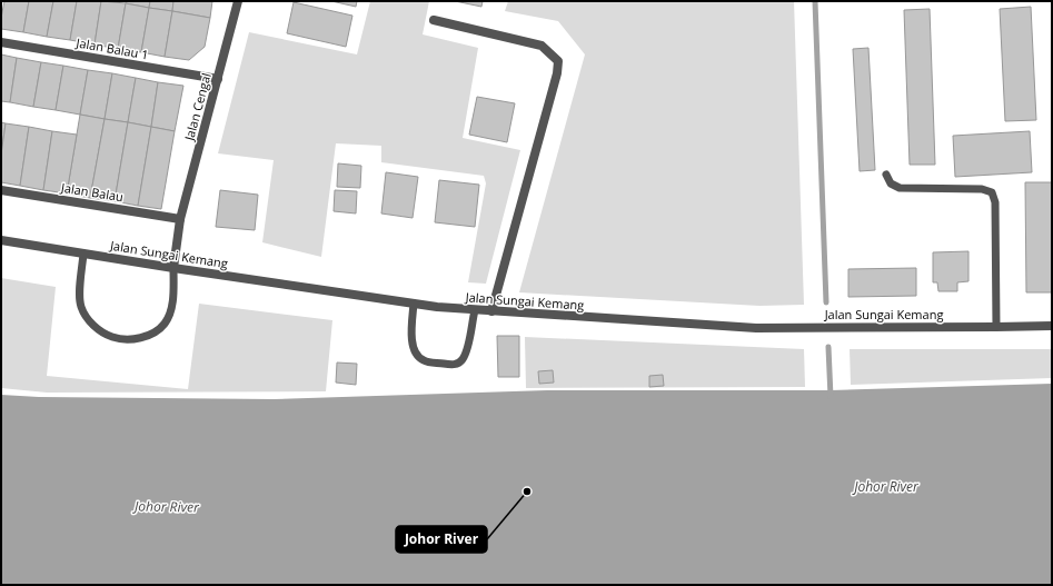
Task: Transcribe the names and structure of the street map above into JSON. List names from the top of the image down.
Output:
{
  "streets": {
    "street": [
      "Jalan Balau 1",
      "Jalan Cengal",
      "Jalan Balau",
      "Jalan Sungai Kemang"
    ]
  },
  "crossings": [
    ["Jalan Balau 1", "Jalan Cengal"],
    ["Jalan Cengal", "Jalan Balau"],
    ["Jalan Cengal", "Jalan Sungai Kemang"]
  ],
  "water": ["Johor River"],
  "places": ["Johor River"]
}
